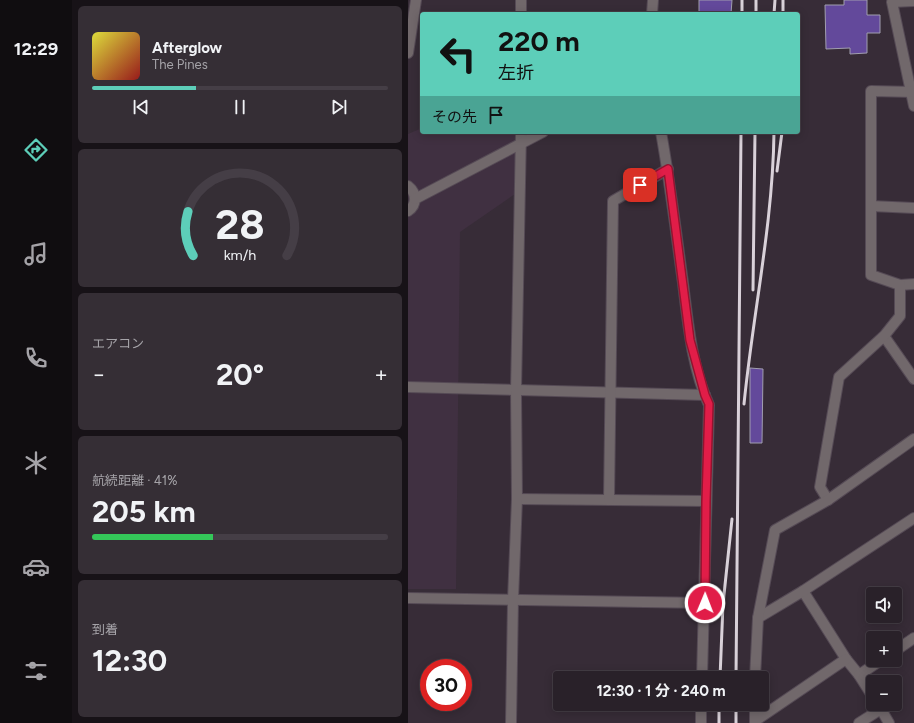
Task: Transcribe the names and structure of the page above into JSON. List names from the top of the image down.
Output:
{
  "page": {
    "tabs": "12:29",
    "turn": ["220 m", "左折"],
    "song": ["Afterglow", "The Pines"],
    "then": "その先",
    "tile": [
      "エアコン",
      ["航続距離 · 41%", "205 km"],
      ["到着", "12:30"]
    ],
    "heat": ["−", "20°", "+"],
    "map_buttons": ["+", "−"],
    "limit": "30",
    "trip": "12:30 · 1 分 · 240 m",
    "gauge": ["28", "km/h"]
  }
}
